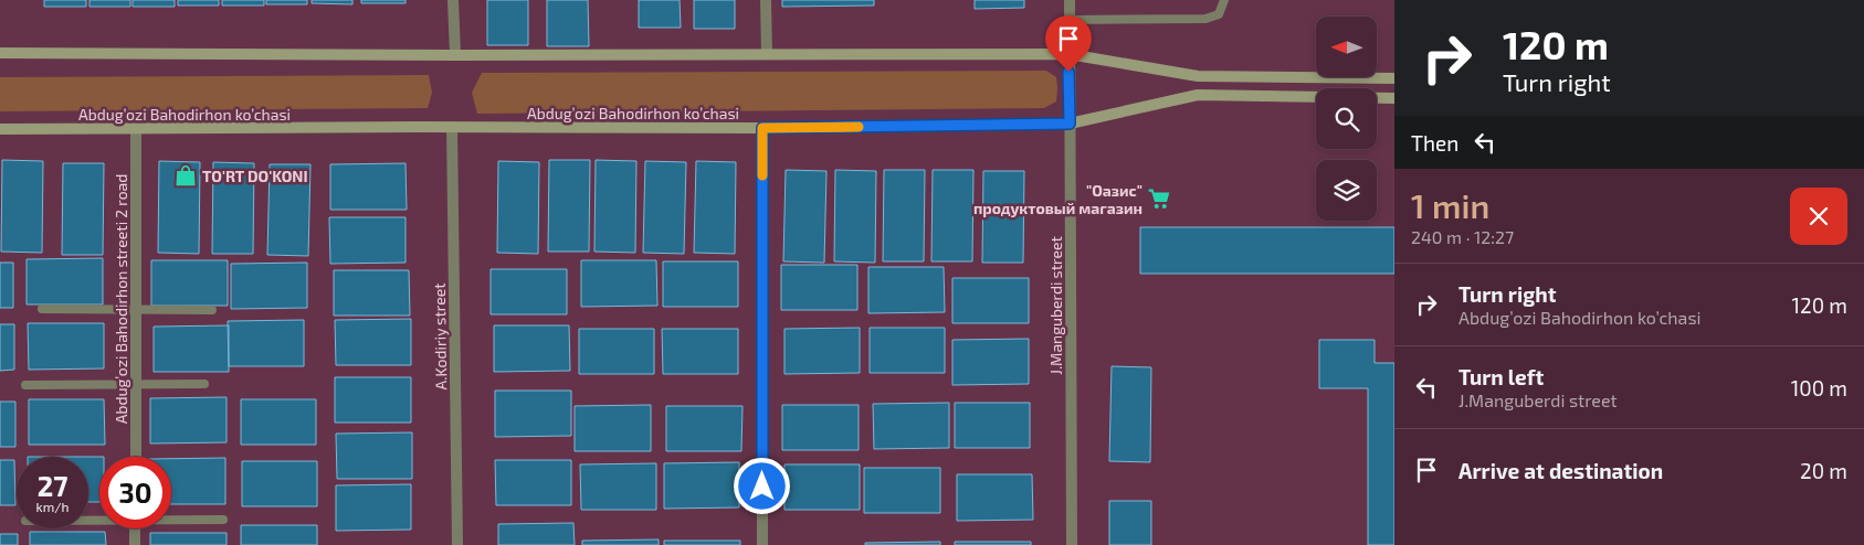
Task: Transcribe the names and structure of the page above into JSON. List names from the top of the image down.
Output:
{
  "streets": {
    "main road": ["Abdug’ozi Bahodirhon ko’chasi"],
    "street": ["Abdug’ozi Bahodirhon streeti 2 road", "J.Manguberdi street", "A.Kodiriy street"]
  },
  "crossings": [
    ["Abdug’ozi Bahodirhon ko’chasi", "Abdug’ozi Bahodirhon streeti 2 road"],
    ["Abdug’ozi Bahodirhon ko’chasi", "J.Manguberdi street"],
    ["Abdug’ozi Bahodirhon ko’chasi", "A.Kodiriy street"]
  ],
  "places": {
    "shop": ["TO'RT DO'KONI"],
    "supermarket": ["\"Оазис\" продуктовый магазин"]
  },
  "north": "left",
  "page": {
    "turn": ["120 m", "Turn right"],
    "then": "Then",
    "heading": ["1 min", "240 m · 12:27"],
    "list": [
      {
        "name": "Turn right",
        "note": "Abdug’ozi Bahodirhon ko’chasi",
        "value": "120 m"
      },
      {
        "name": "Turn left",
        "note": "J.Manguberdi street",
        "value": "100 m"
      },
      {
        "name": "Arrive at destination",
        "value": "20 m"
      }
    ],
    "speed": "27 km/h",
    "limit": "30"
  }
}
